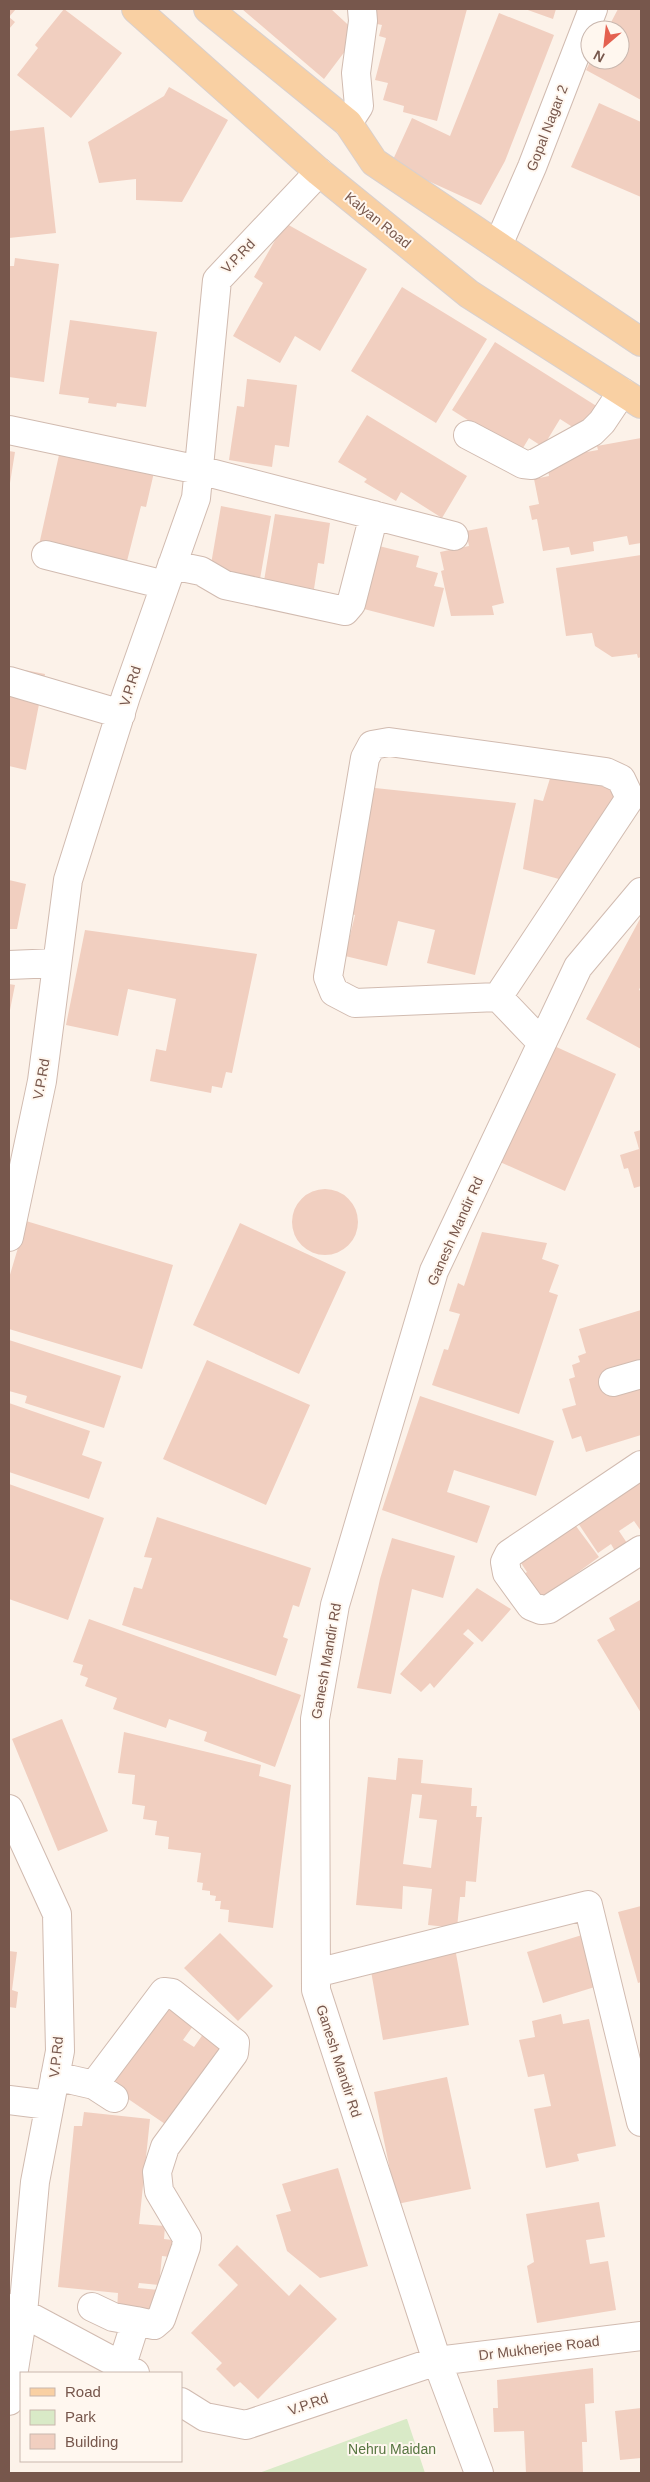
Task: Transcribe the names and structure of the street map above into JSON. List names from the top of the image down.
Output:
{
  "streets": {
    "main road": ["Kalyan Road"],
    "street": [
      "Gopal Nagar 2",
      "V.P.Rd",
      "Ganesh Mandir Rd",
      "Dr Mukherjee Road"
    ]
  },
  "crossings": [
    ["Kalyan Road", "V.P.Rd"],
    ["V.P.Rd", "Ganesh Mandir Rd"],
    ["V.P.Rd", "Dr Mukherjee Road"],
    ["Ganesh Mandir Rd", "Dr Mukherjee Road"]
  ],
  "parks": ["Nehru Maidan"],
  "legend": ["Road", "Park", "Building"],
  "north": "bottom left"
}
